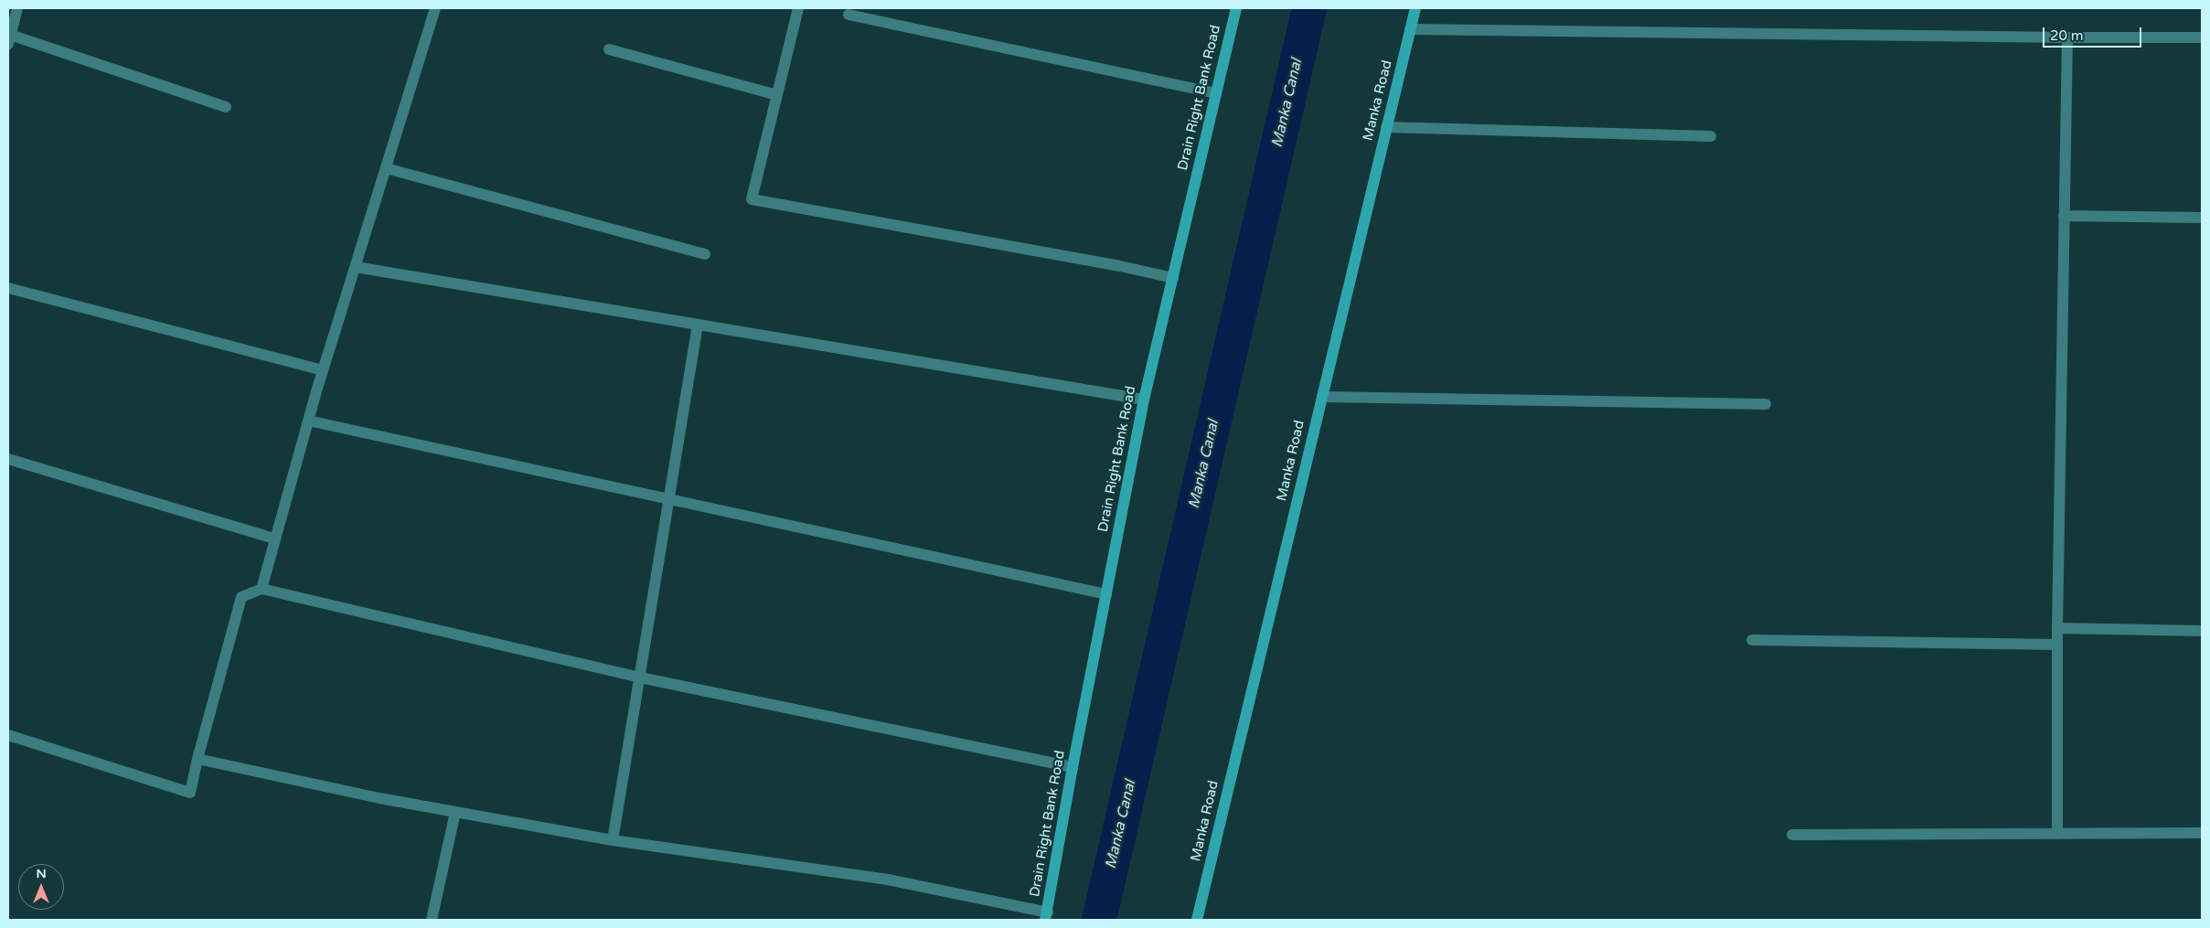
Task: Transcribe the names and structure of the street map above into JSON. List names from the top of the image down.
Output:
{
  "streets": {
    "street": ["Drain Right Bank Road", "Manka Road"]
  },
  "water": ["Manka Canal"],
  "scale_bar": "20 m",
  "north": "top"
}
